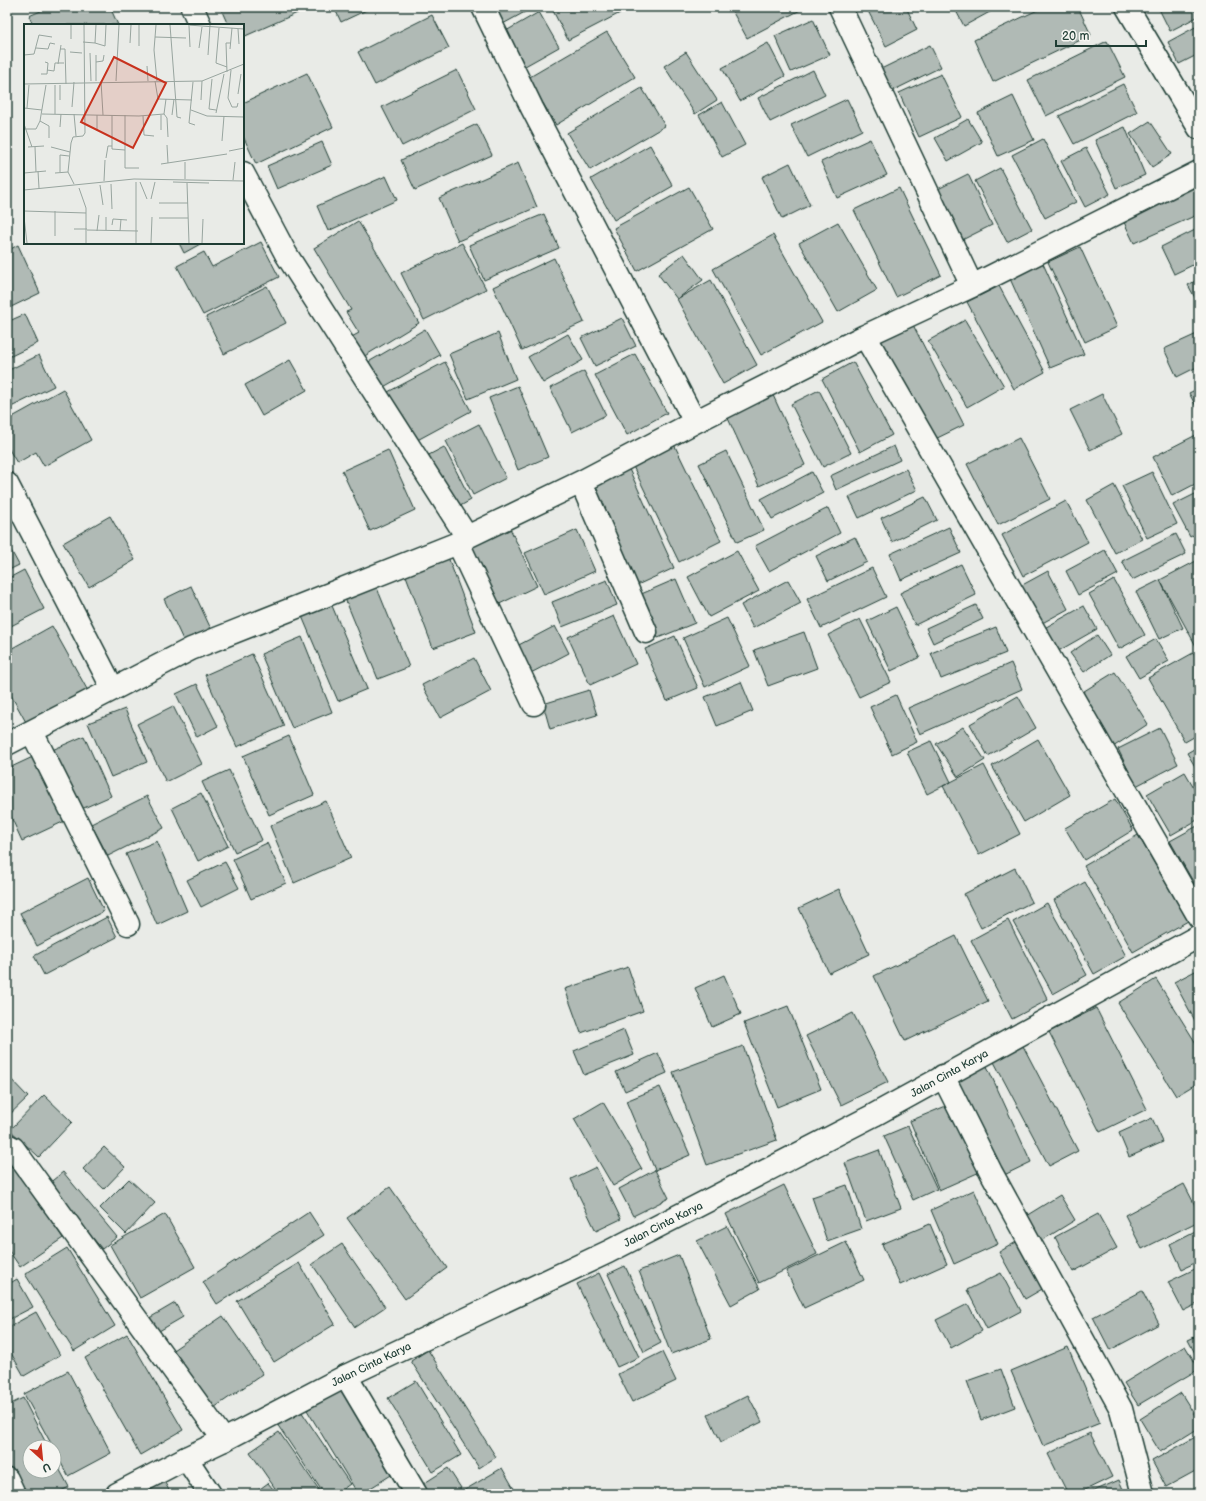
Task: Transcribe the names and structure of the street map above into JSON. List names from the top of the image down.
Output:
{
  "streets": {
    "street": ["Jalan Cinta Karya"]
  },
  "scale_bar": "20 m",
  "north": "bottom right"
}
